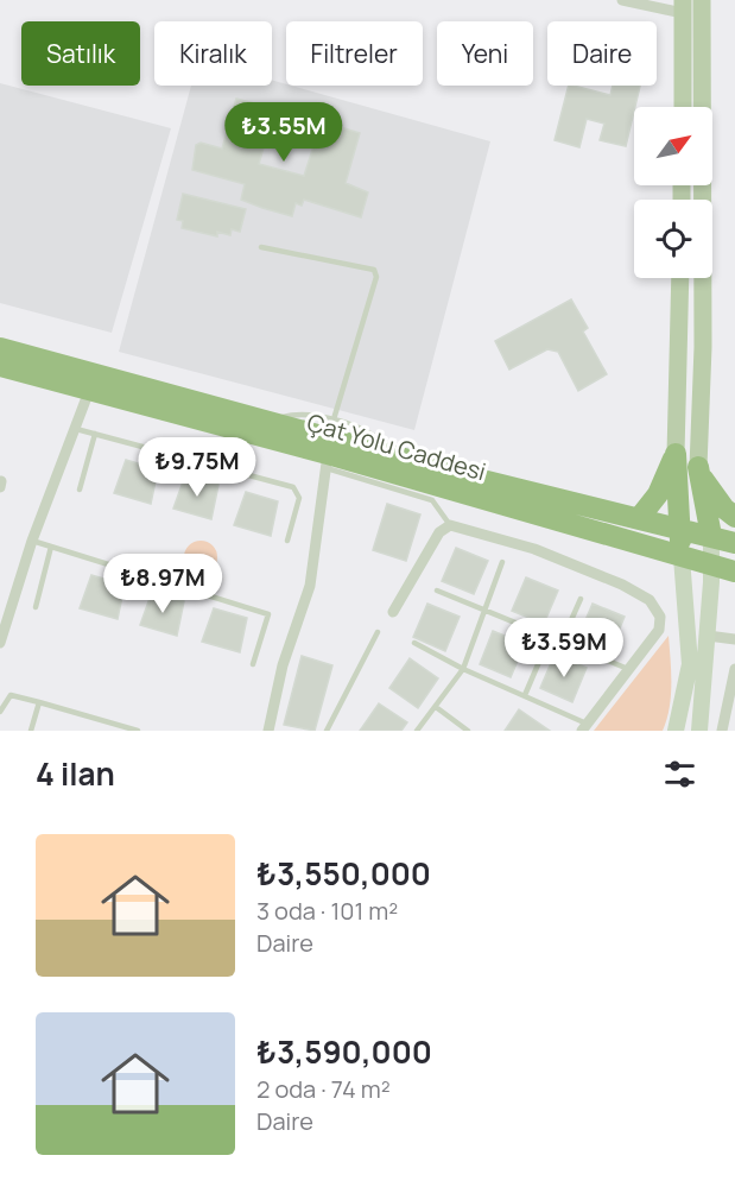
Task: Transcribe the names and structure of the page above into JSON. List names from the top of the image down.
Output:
{
  "streets": {
    "highway": ["Çat Yolu Caddesi"]
  },
  "north": "top right",
  "page": {
    "chip": [
      "Satılık",
      "Kiralık",
      "Filtreler",
      "Yeni",
      "Daire"
    ],
    "price": [
      "₺3.55M",
      "₺9.75M",
      "₺8.97M",
      "₺3.59M"
    ],
    "heading": "4 ilan",
    "list": [
      {
        "name": "₺3,550,000",
        "note": "3 oda · 101 m² · Daire"
      },
      {
        "name": "₺3,590,000",
        "note": "2 oda · 74 m² · Daire"
      }
    ]
  }
}
